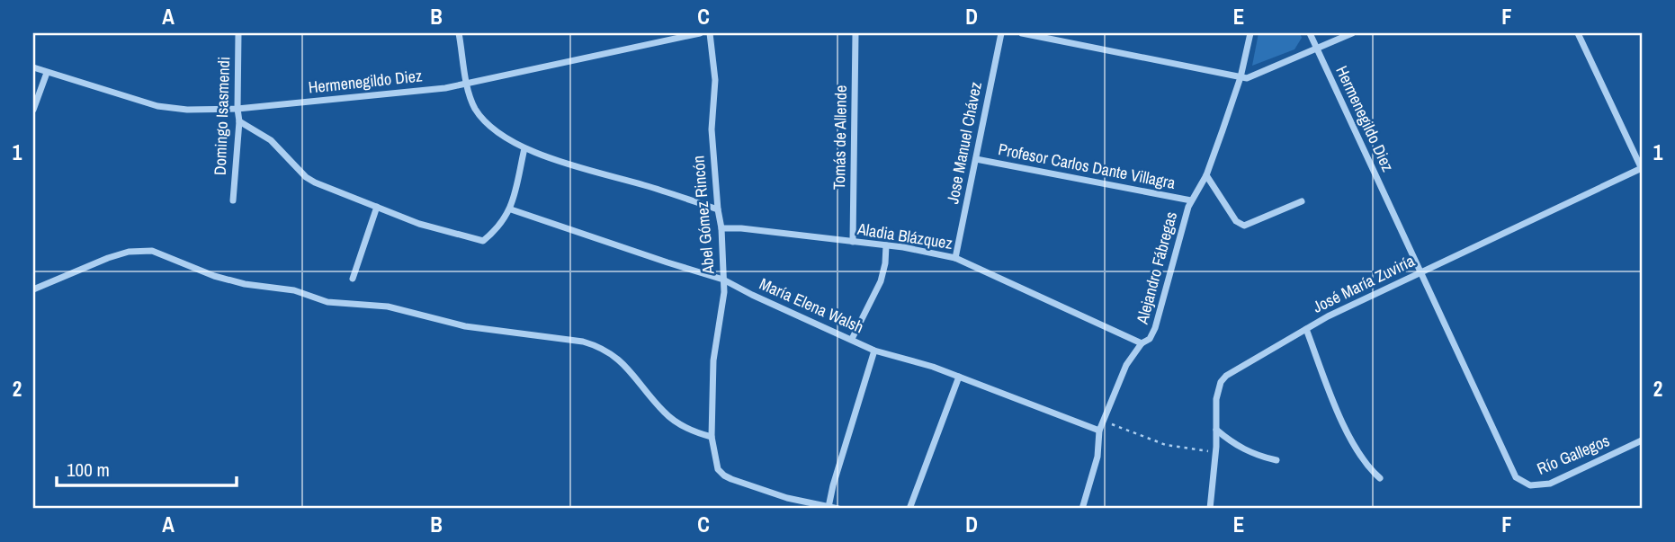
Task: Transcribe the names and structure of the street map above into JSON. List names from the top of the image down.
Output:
{
  "streets": {
    "street": [
      "Hermenegildo Diez",
      "Domingo Isasmendi",
      "Tomás de Allende",
      "Jose Manuel Chávez",
      "Profesor Carlos Dante Villagra",
      "Abel Gómez Rincón",
      "Aladia Blázquez",
      "Alejandro Fábregas",
      "José María Zuviría",
      "María Elena Walsh",
      "Río Gallegos"
    ]
  },
  "crossings": [
    ["Hermenegildo Diez", "Domingo Isasmendi"],
    ["Hermenegildo Diez", "José María Zuviría"],
    ["Hermenegildo Diez", "Río Gallegos"],
    ["Tomás de Allende", "Aladia Blázquez"],
    ["Jose Manuel Chávez", "Profesor Carlos Dante Villagra"],
    ["Jose Manuel Chávez", "Aladia Blázquez"],
    ["Profesor Carlos Dante Villagra", "Alejandro Fábregas"],
    ["Abel Gómez Rincón", "Aladia Blázquez"],
    ["Abel Gómez Rincón", "María Elena Walsh"],
    ["Aladia Blázquez", "Alejandro Fábregas"],
    ["Alejandro Fábregas", "María Elena Walsh"]
  ],
  "scale_bar": "100 m",
  "grid": {
    "columns": [
      "A",
      "B",
      "C",
      "D",
      "E",
      "F"
    ],
    "rows": ["1", "2"]
  }
}
